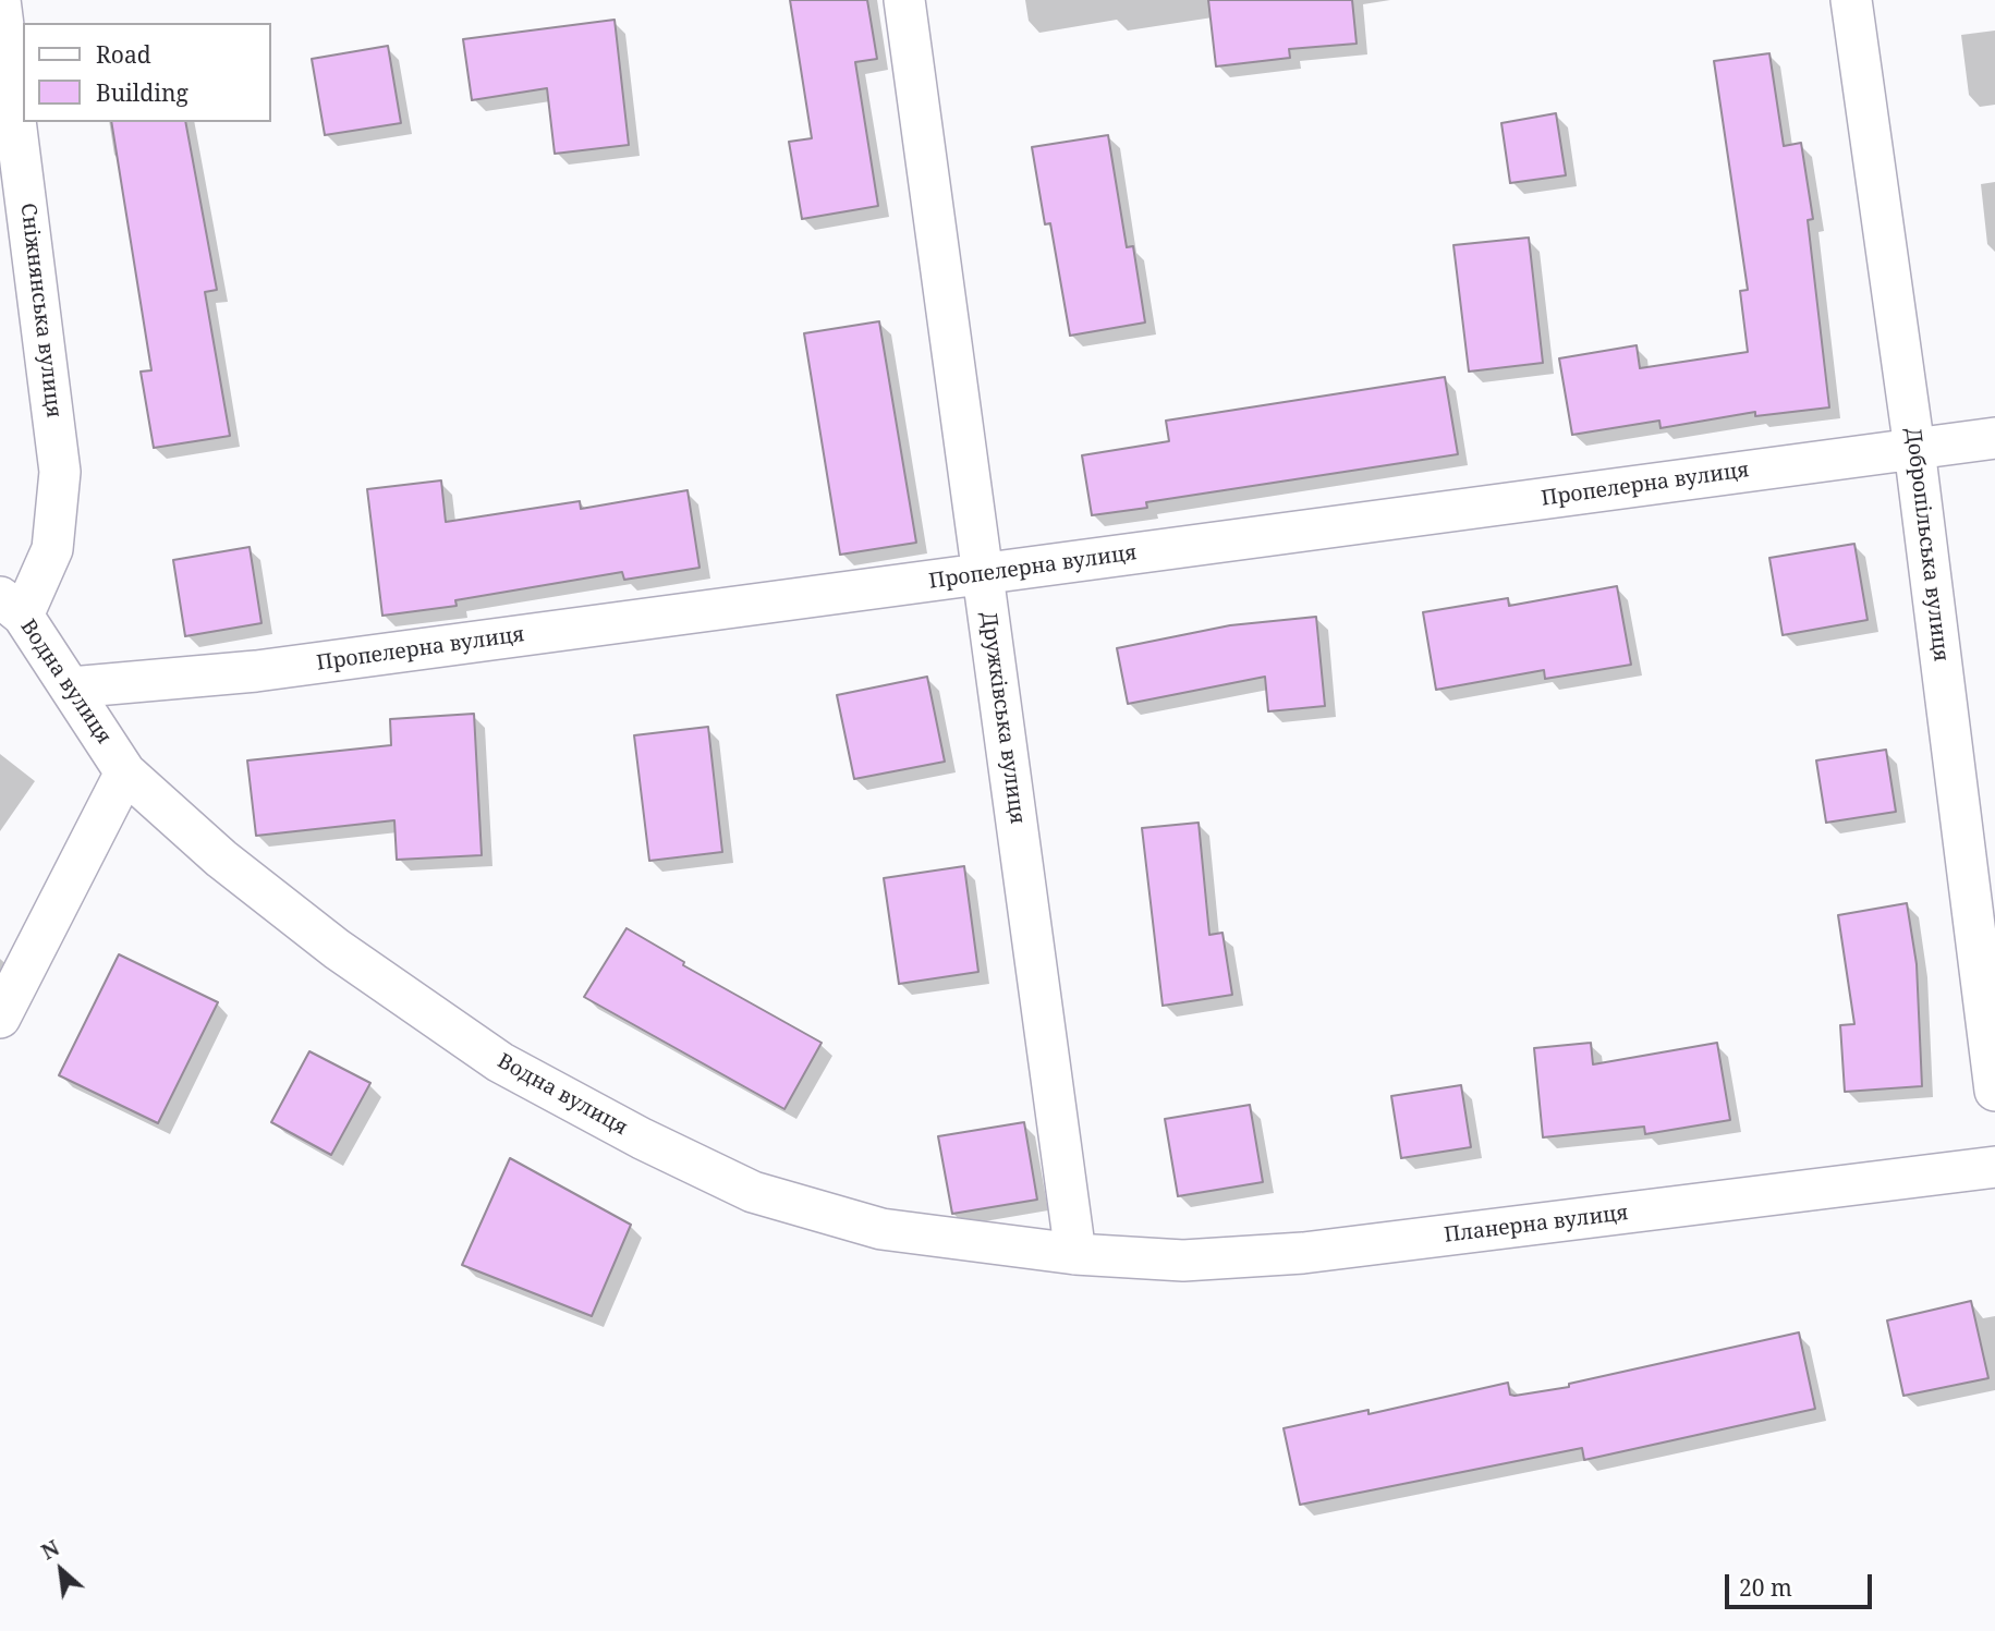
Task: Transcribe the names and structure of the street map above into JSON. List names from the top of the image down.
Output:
{
  "streets": {
    "street": [
      "Сніжнянська вулиця",
      "Пропелерна вулиця",
      "Добропільська вулиця",
      "Водна вулиця",
      "Дружківська вулиця",
      "Планерна вулиця"
    ]
  },
  "crossings": [
    ["Сніжнянська вулиця", "Водна вулиця"],
    ["Пропелерна вулиця", "Добропільська вулиця"],
    ["Пропелерна вулиця", "Водна вулиця"],
    ["Пропелерна вулиця", "Дружківська вулиця"],
    ["Водна вулиця", "Дружківська вулиця"],
    ["Водна вулиця", "Планерна вулиця"],
    ["Дружківська вулиця", "Планерна вулиця"]
  ],
  "legend": ["Road", "Building"],
  "scale_bar": "20 m",
  "north": "top left"
}
